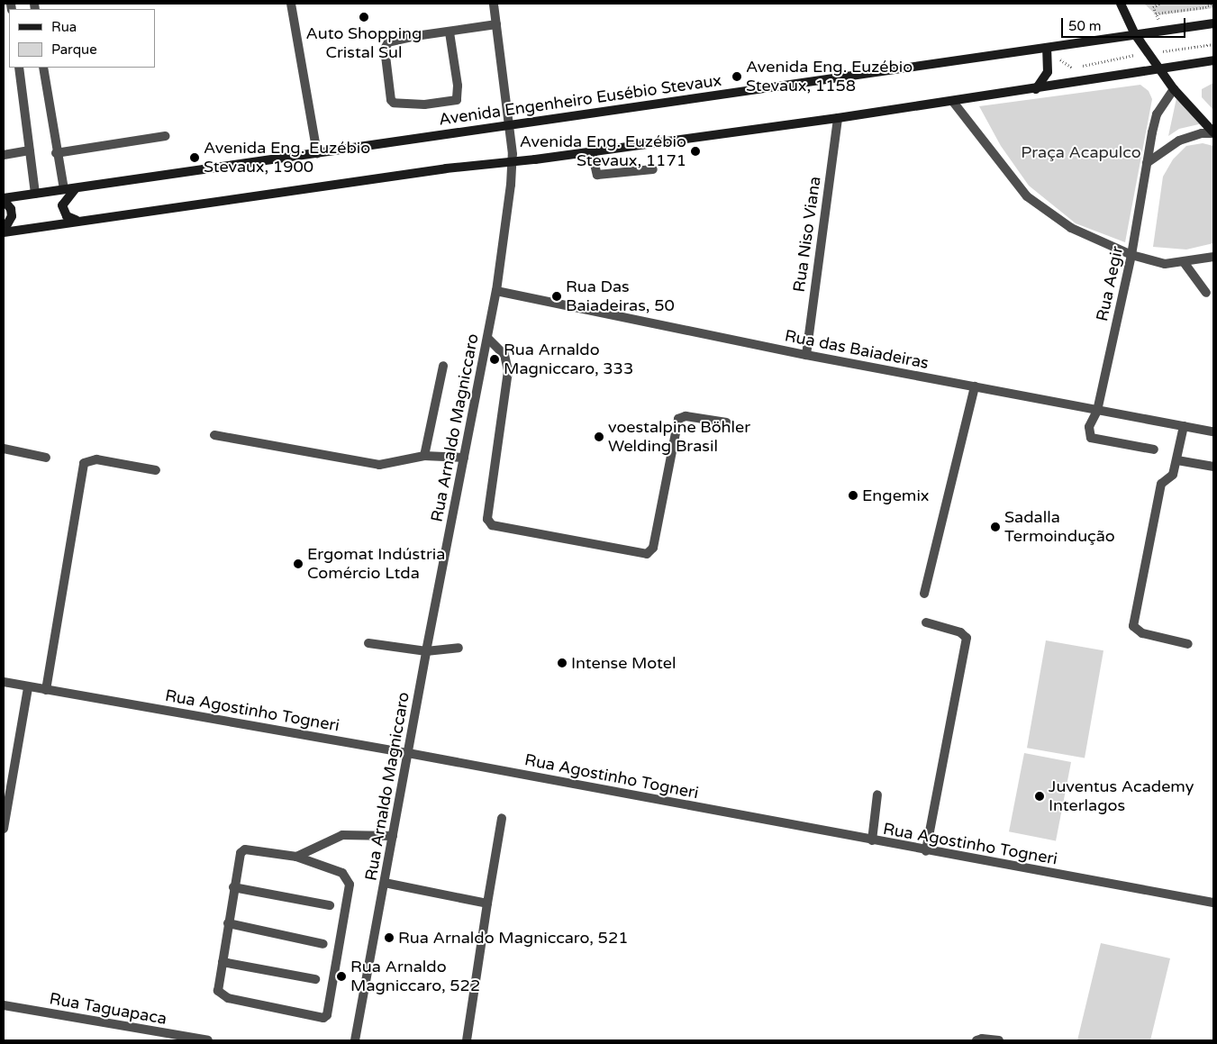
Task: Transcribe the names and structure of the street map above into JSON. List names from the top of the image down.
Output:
{
  "streets": {
    "main road": ["Avenida Engenheiro Eusébio Stevaux"],
    "street": [
      "Rua Niso Viana",
      "Rua Aegir",
      "Rua das Baiadeiras",
      "Rua Arnaldo Magniccaro",
      "Rua Agostinho Togneri",
      "Rua Taguapaca"
    ]
  },
  "crossings": [
    ["Avenida Engenheiro Eusébio Stevaux", "Rua Arnaldo Magniccaro"],
    ["Rua Niso Viana", "Rua das Baiadeiras"],
    ["Rua Aegir", "Rua das Baiadeiras"],
    ["Rua das Baiadeiras", "Rua Arnaldo Magniccaro"],
    ["Rua Arnaldo Magniccaro", "Rua Agostinho Togneri"]
  ],
  "parks": ["Praça Acapulco"],
  "places": [
    "Auto Shopping Cristal Sul",
    "Avenida Eng. Euzébio Stevaux, 1158",
    "Avenida Eng. Euzébio Stevaux, 1171",
    "Avenida Eng. Euzébio Stevaux, 1900",
    "Rua Das Baiadeiras, 50",
    "Rua Arnaldo Magniccaro, 333",
    "voestalpine Böhler Welding Brasil",
    "Engemix",
    "Sadalla Termoindução",
    "Ergomat Indústria Comércio Ltda",
    "Intense Motel",
    "Juventus Academy Interlagos",
    "Rua Arnaldo Magniccaro, 521",
    "Rua Arnaldo Magniccaro, 522"
  ],
  "legend": ["Rua", "Parque"],
  "scale_bar": "50 m"
}
